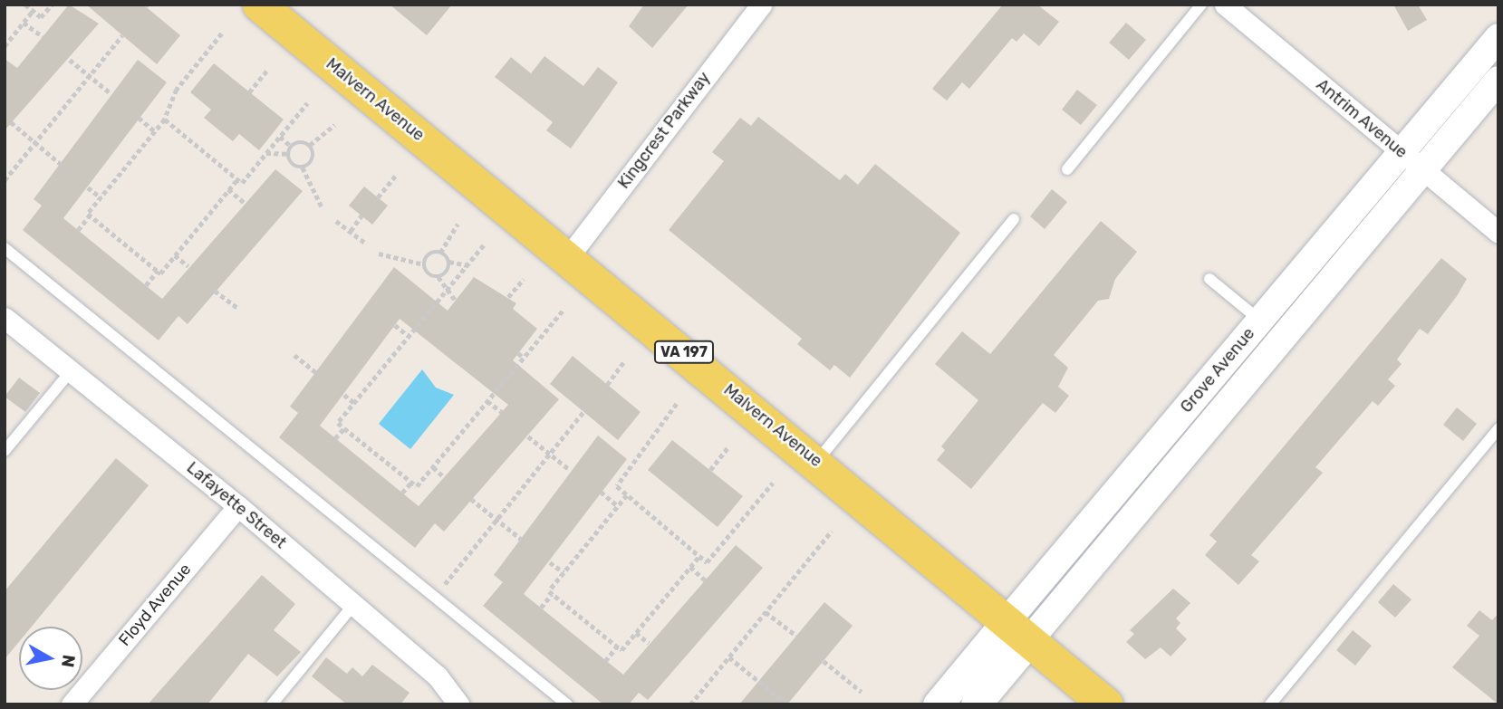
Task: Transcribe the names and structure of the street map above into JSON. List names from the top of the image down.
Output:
{
  "streets": {
    "main road": ["Malvern Avenue", "VA 197", "Grove Avenue"],
    "street": [
      "Antrim Avenue",
      "Kingcrest Parkway",
      "Lafayette Street",
      "Floyd Avenue"
    ]
  },
  "crossings": [
    ["Malvern Avenue", "Kingcrest Parkway"],
    ["Malvern Avenue", "Grove Avenue"],
    ["Antrim Avenue", "Grove Avenue"],
    ["Lafayette Street", "Floyd Avenue"]
  ],
  "north": "right"
}
